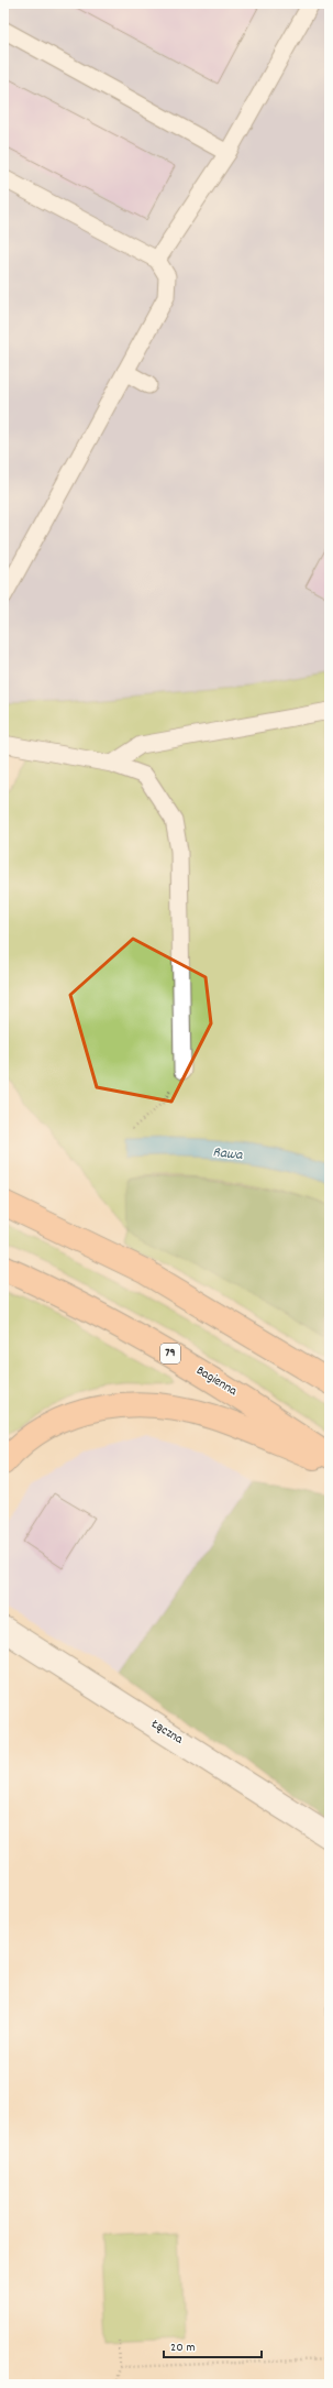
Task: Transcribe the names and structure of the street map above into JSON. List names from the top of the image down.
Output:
{
  "streets": {
    "main road": ["79", "Bagienna"],
    "street": ["Łączna"]
  },
  "water": ["Rawa"],
  "scale_bar": "20 m"
}
